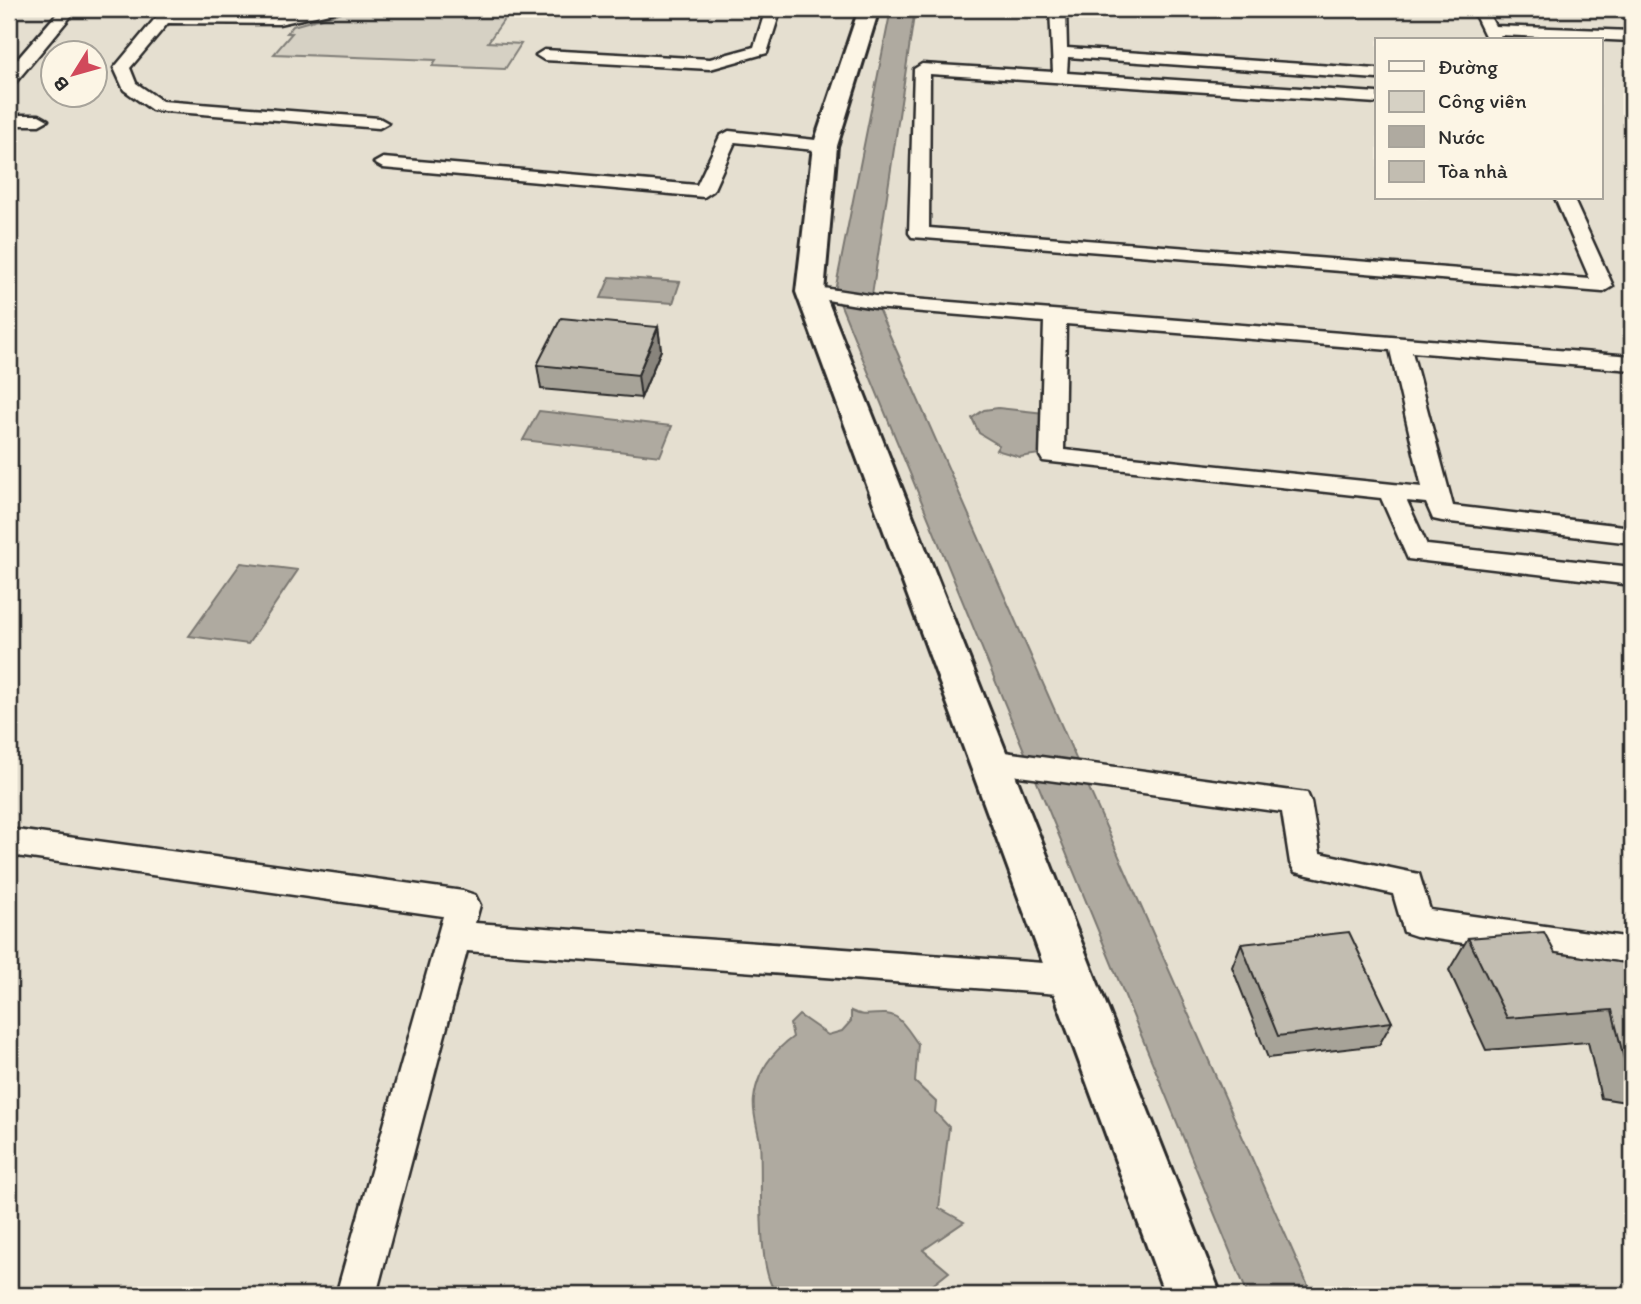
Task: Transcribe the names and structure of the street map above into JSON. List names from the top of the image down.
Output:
{
  "legend": [
    "Đường",
    "Công viên",
    "Nước",
    "Tòa nhà"
  ],
  "north": "bottom left"
}
